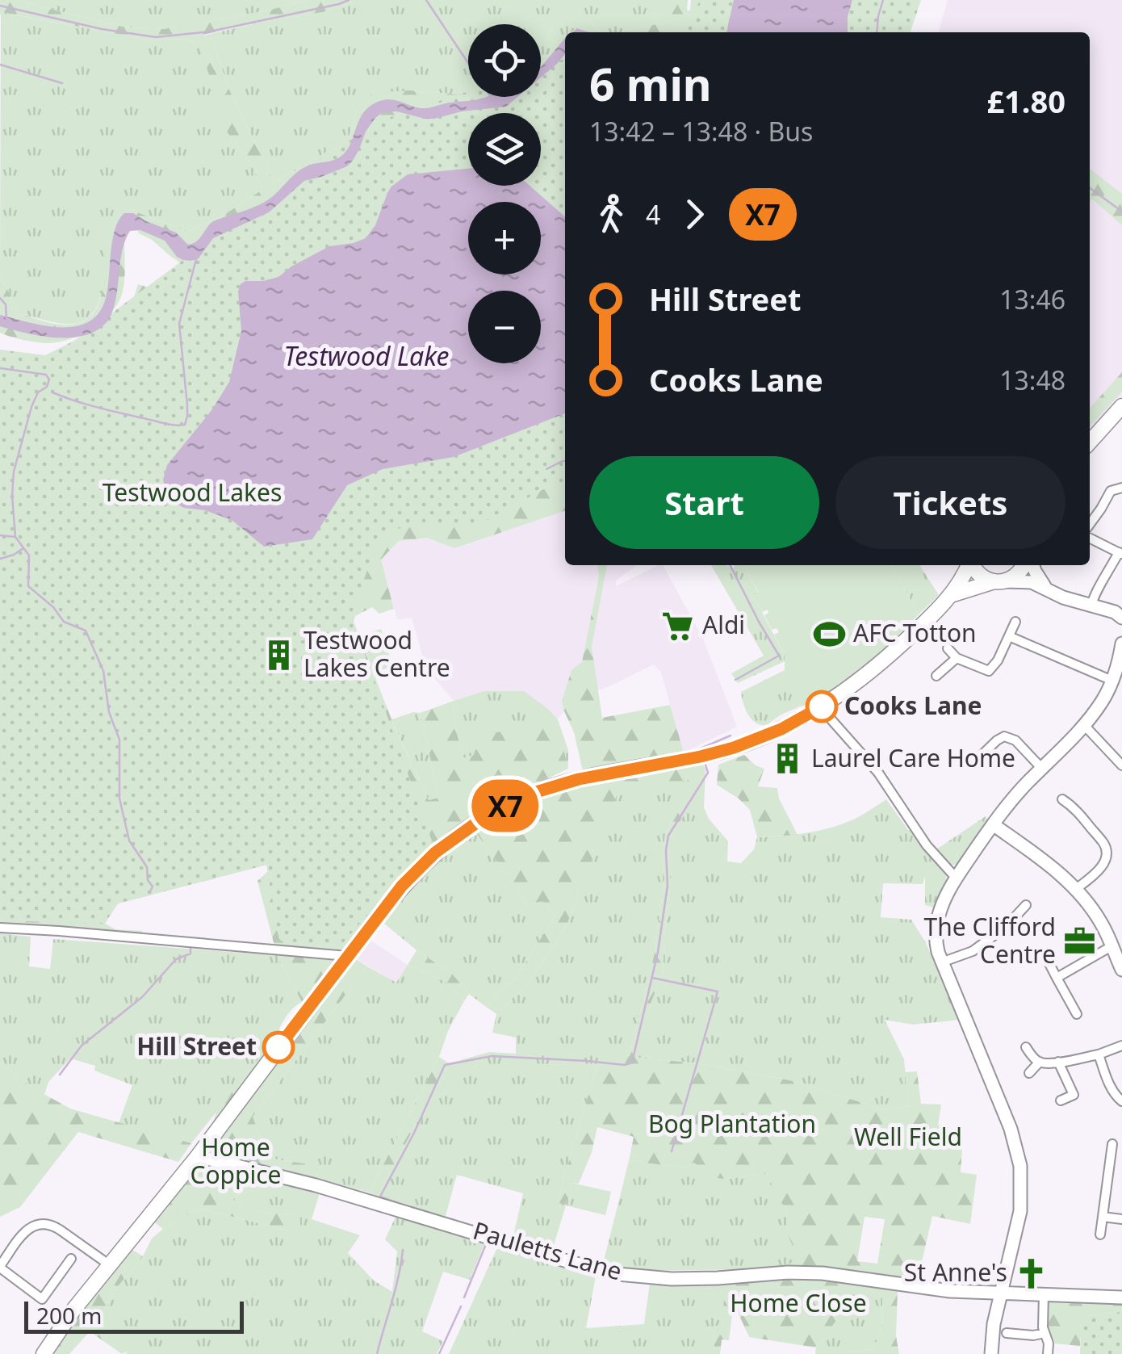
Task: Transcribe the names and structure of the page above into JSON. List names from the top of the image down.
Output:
{
  "streets": {
    "street": ["Pauletts Lane"]
  },
  "water": ["Testwood Lake"],
  "parks": [
    "Testwood Lakes",
    "Bog Plantation",
    "Well Field",
    "Home Coppice",
    "Home Close"
  ],
  "places": {
    "supermarket": ["Aldi"],
    "sports": ["AFC Totton"],
    "building": ["Testwood Lakes Centre", "Laurel Care Home"],
    "other": ["Cooks Lane", "Hill Street"],
    "office": ["The Clifford Centre"],
    "church": ["St Anne's"]
  },
  "lines": ["bus line X7"],
  "scale_bar": "200 m",
  "page": {
    "on_map": "X7",
    "map_buttons": ["+", "−"],
    "heading": ["6 min", "13:42 – 13:48 · Bus", "£1.80"],
    "legs": ["4", "X7"],
    "list": [
      {
        "name": "Hill Street",
        "value": "13:46"
      },
      {
        "name": "Cooks Lane",
        "value": "13:48"
      }
    ],
    "buttons": ["Start", "Tickets"],
    "scale": "200 m"
  }
}
